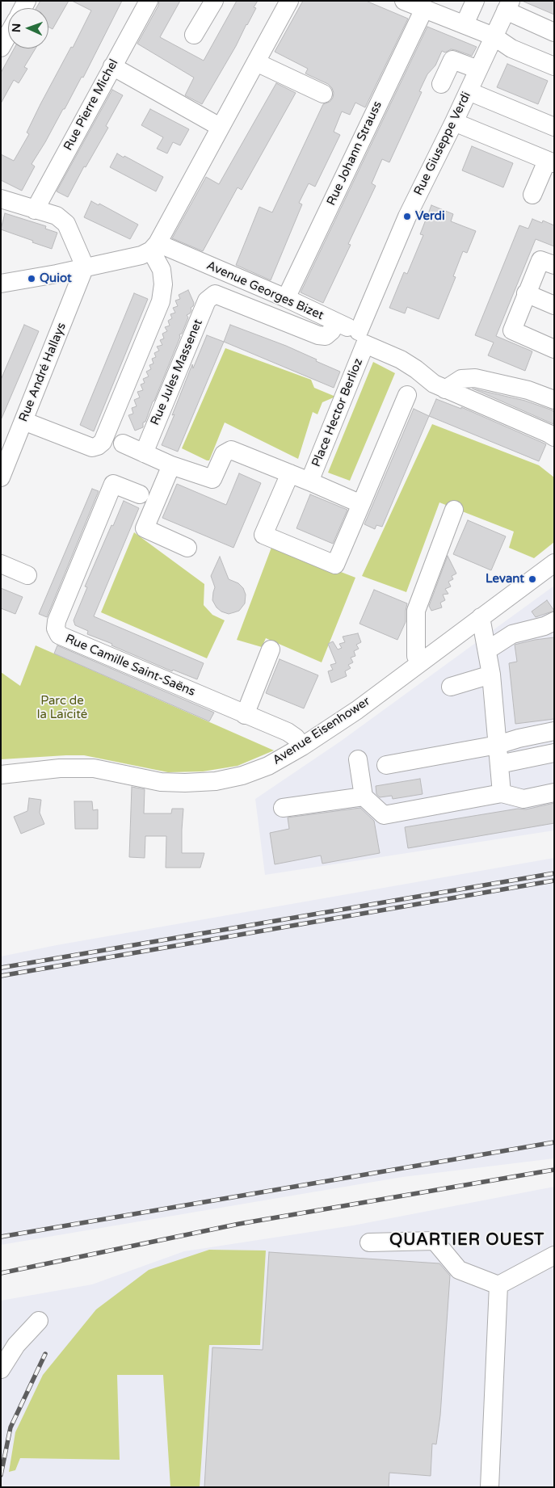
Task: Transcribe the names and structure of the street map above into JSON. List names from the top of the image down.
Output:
{
  "streets": {
    "street": [
      "Rue Pierre Michel",
      "Rue Giuseppe Verdi",
      "Rue Johann Strauss",
      "Avenue Georges Bizet",
      "Rue André Hallays",
      "Rue Jules Massenet",
      "Place Hector Berlioz",
      "Rue Camille Saint-Saëns",
      "Avenue Eisenhower"
    ]
  },
  "crossings": [
    ["Rue Giuseppe Verdi", "Avenue Georges Bizet"],
    ["Rue Giuseppe Verdi", "Place Hector Berlioz"],
    ["Rue Johann Strauss", "Avenue Georges Bizet"],
    ["Avenue Georges Bizet", "Rue Jules Massenet"],
    ["Avenue Georges Bizet", "Place Hector Berlioz"],
    ["Rue Jules Massenet", "Place Hector Berlioz"],
    ["Rue Camille Saint-Saëns", "Avenue Eisenhower"]
  ],
  "districts": ["QUARTIER OUEST"],
  "parks": ["Parc de la Laïcité"],
  "places": ["Verdi", "Quiot", "Levant"],
  "north": "left"
}
